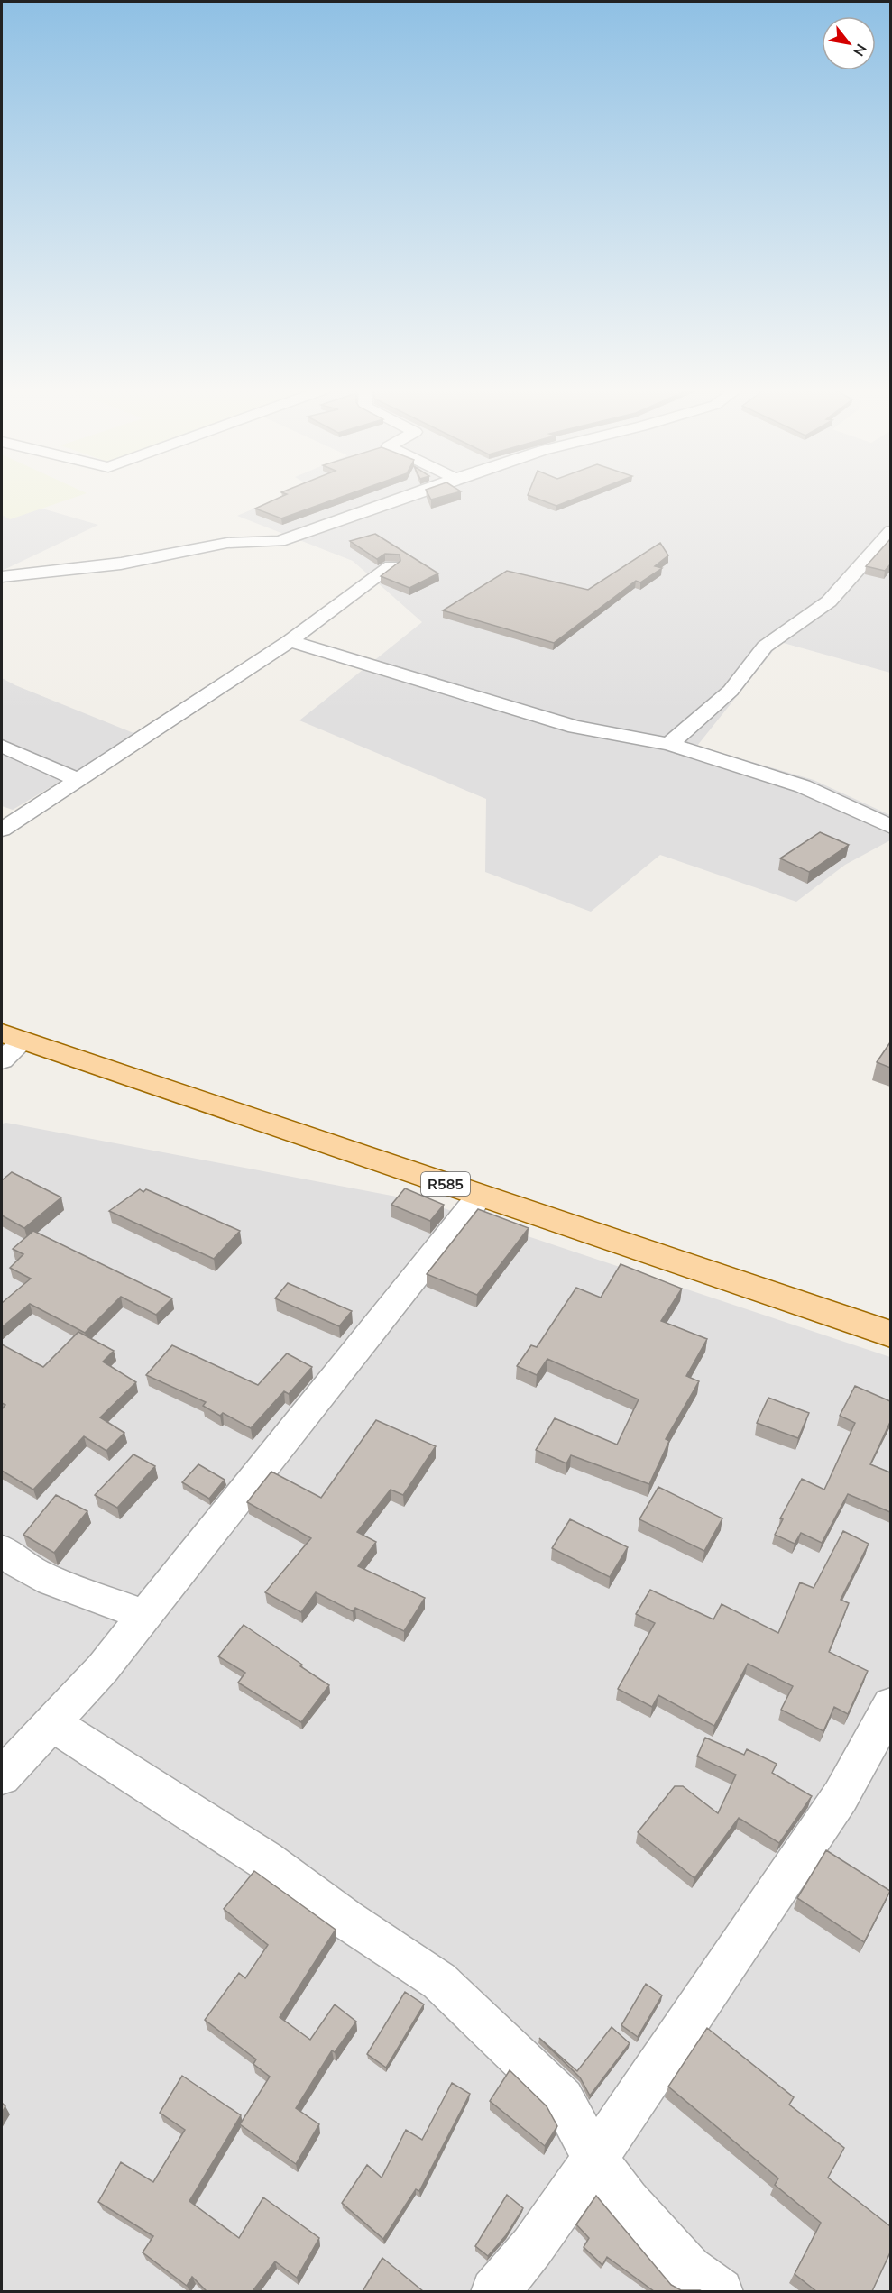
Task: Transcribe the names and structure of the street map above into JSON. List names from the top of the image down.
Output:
{
  "streets": {
    "main road": ["R585"]
  },
  "north": "bottom right"
}
